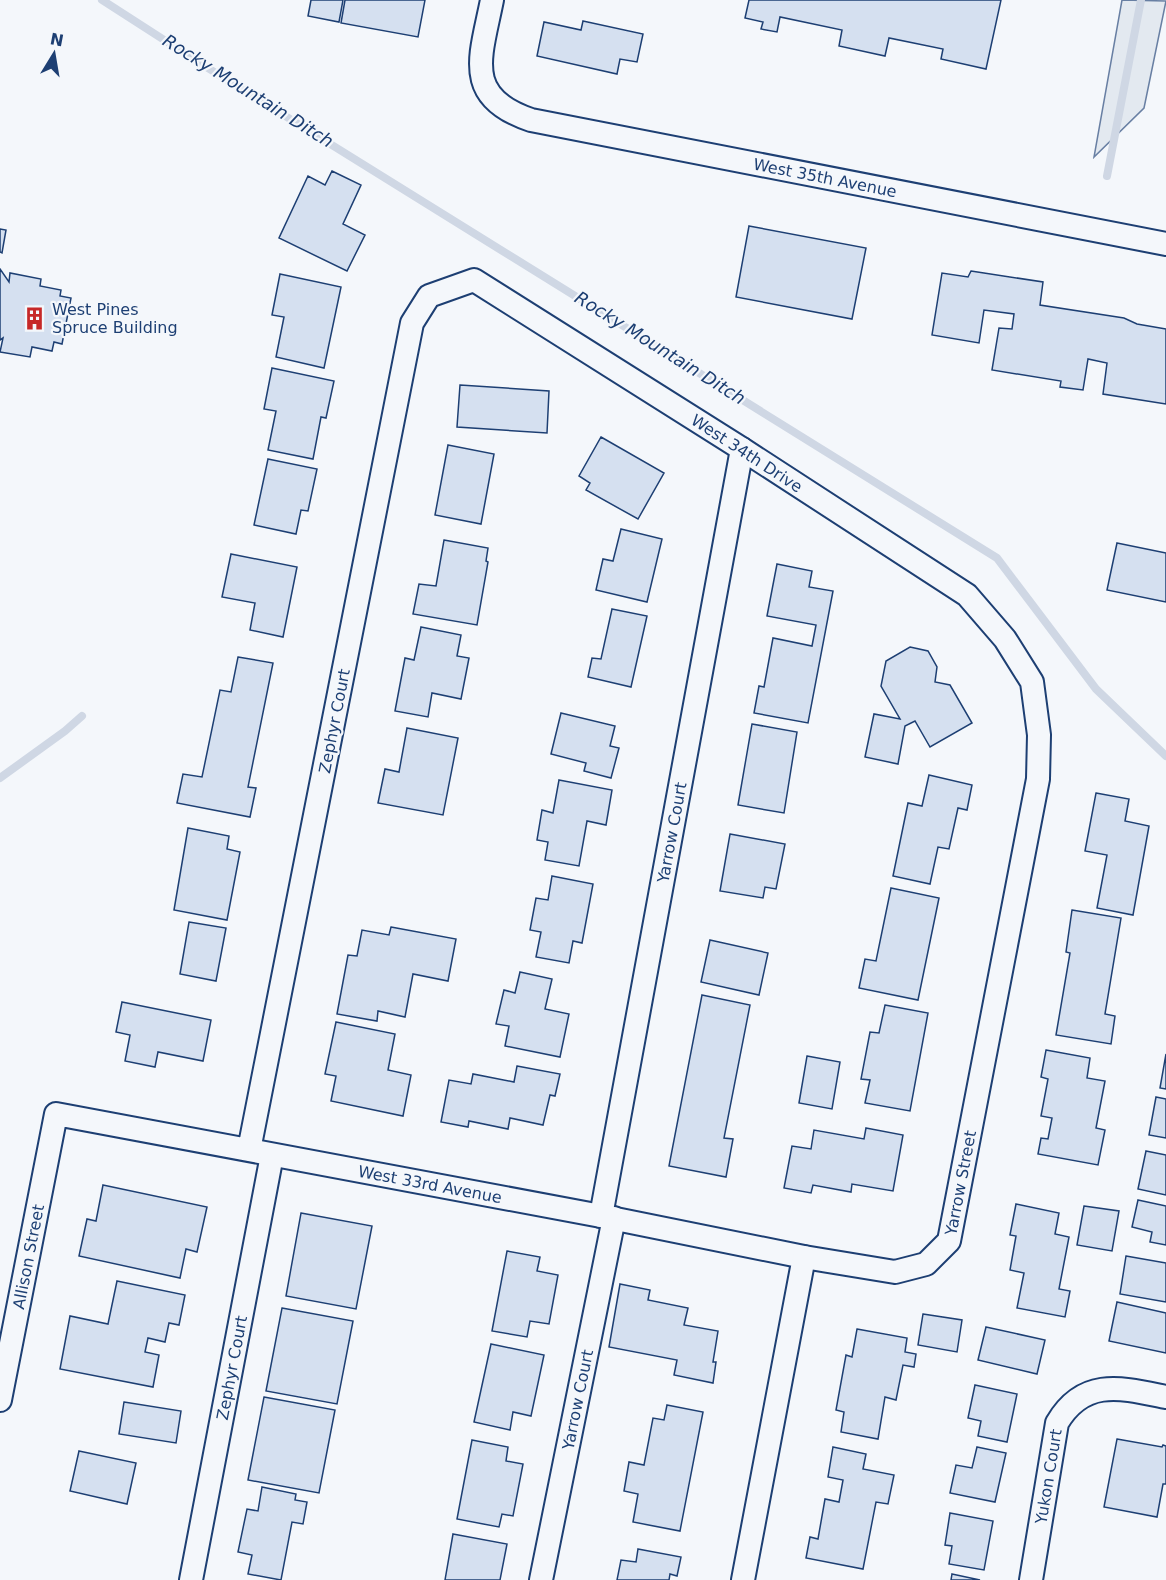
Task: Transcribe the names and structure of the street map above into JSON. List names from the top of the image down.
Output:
{
  "streets": {
    "street": [
      "West 35th Avenue",
      "West 34th Drive",
      "Zephyr Court",
      "Yarrow Court",
      "Yarrow Street",
      "West 33rd Avenue",
      "Allison Street",
      "Yukon Court"
    ]
  },
  "crossings": [
    ["West 34th Drive", "Zephyr Court"],
    ["West 34th Drive", "Yarrow Court"],
    ["West 34th Drive", "Yarrow Street"],
    ["Zephyr Court", "West 33rd Avenue"],
    ["Yarrow Court", "West 33rd Avenue"],
    ["Yarrow Street", "West 33rd Avenue"],
    ["West 33rd Avenue", "Allison Street"]
  ],
  "water": ["Rocky Mountain Ditch"],
  "places": {
    "building": ["West Pines Spruce Building"]
  },
  "north": "top"
}
